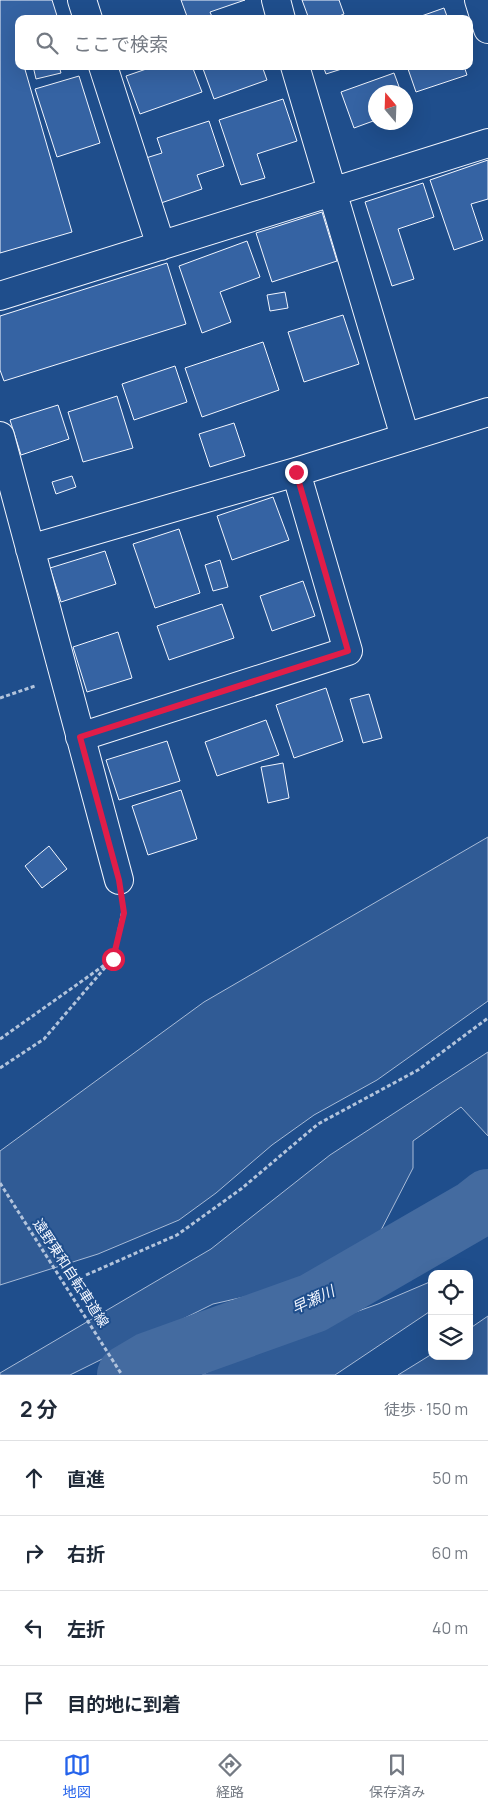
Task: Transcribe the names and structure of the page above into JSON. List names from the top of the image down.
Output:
{
  "streets": {
    "path": ["遠野東和自転車道線"]
  },
  "water": ["早瀬川"],
  "north": "top",
  "page": {
    "search": "ここで検索",
    "heading": ["2 分", "徒歩 · 150 m"],
    "list": [
      ["直進", "50 m"],
      ["右折", "60 m"],
      ["左折", "40 m"],
      "目的地に到着"
    ],
    "nav": ["地図", "経路", "保存済み"]
  }
}
